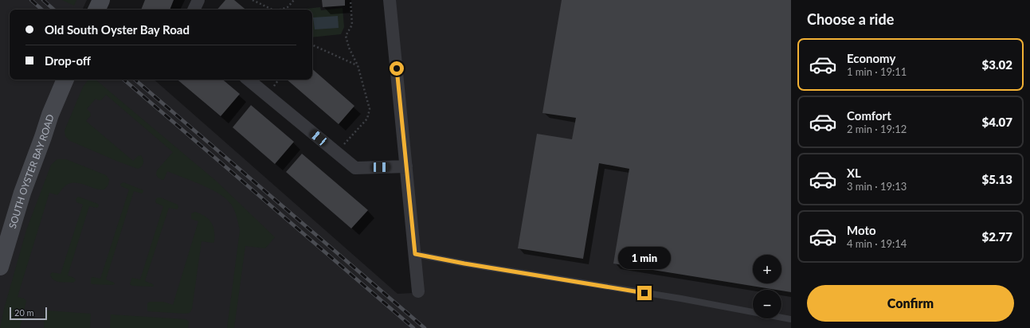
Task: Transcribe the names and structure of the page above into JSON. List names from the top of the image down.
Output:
{
  "streets": {
    "main road": ["SOUTH OYSTER BAY ROAD"]
  },
  "scale_bar": "20 m",
  "page": {
    "heading": "Choose a ride",
    "banner": ["Old South Oyster Bay Road", "Drop-off"],
    "list": [
      {
        "name": "Economy",
        "note": "1 min · 19:11",
        "value": "$3.02"
      },
      {
        "name": "Comfort",
        "note": "2 min · 19:12",
        "value": "$4.07"
      },
      {
        "name": "XL",
        "note": "3 min · 19:13",
        "value": "$5.13"
      },
      {
        "name": "Moto",
        "note": "4 min · 19:14",
        "value": "$2.77"
      }
    ],
    "bubble": "1 min",
    "map_buttons": ["+", "−"],
    "buttons": "Confirm",
    "scale": "20 m"
  }
}
